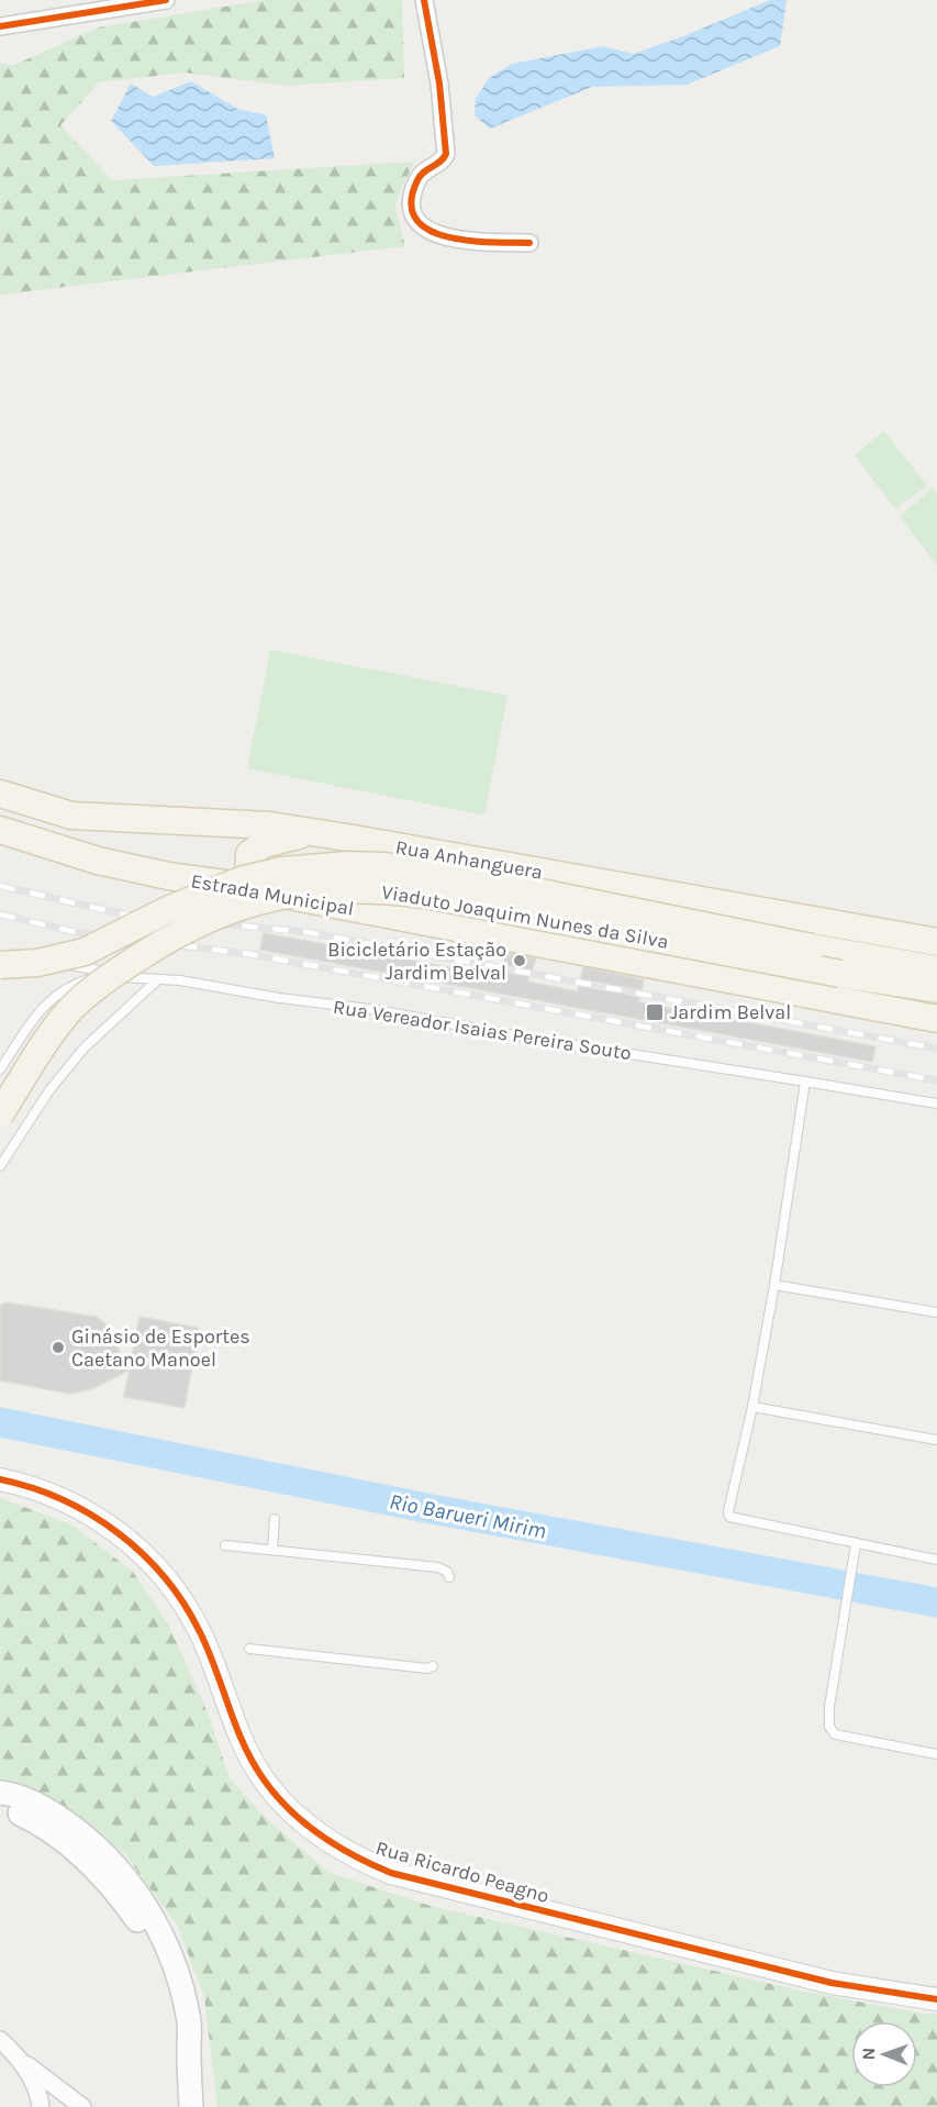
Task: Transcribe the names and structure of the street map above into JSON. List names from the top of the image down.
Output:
{
  "streets": {
    "main road": ["Rua Anhanguera", "Estrada Municipal", "Viaduto Joaquim Nunes da Silva"],
    "street": ["Rua Ricardo Peagno"],
    "lane": ["Rua Vereador Isaias Pereira Souto"]
  },
  "water": ["Rio Barueri Mirim"],
  "places": {
    "other": ["Bicicletário Estação Jardim Belval", "Ginásio de Esportes Caetano Manoel"],
    "transit": ["Jardim Belval"]
  },
  "north": "left"
}
